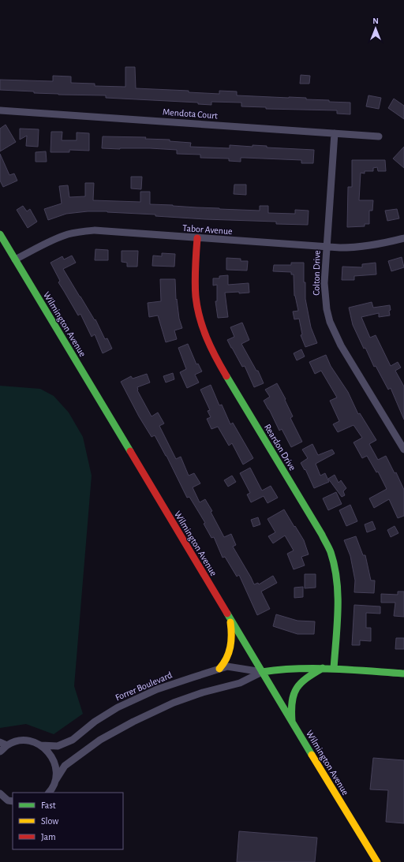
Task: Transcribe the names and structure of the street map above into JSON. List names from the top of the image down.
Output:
{
  "streets": {
    "main road": ["Wilmington Avenue", "Reardon Drive", "Forrer Boulevard"],
    "street": ["Mendota Court", "Tabor Avenue", "Colton Drive"]
  },
  "crossings": [
    ["Mendota Court", "Colton Drive"],
    ["Tabor Avenue", "Colton Drive"],
    ["Tabor Avenue", "Wilmington Avenue"],
    ["Tabor Avenue", "Reardon Drive"],
    ["Wilmington Avenue", "Forrer Boulevard"],
    ["Reardon Drive", "Forrer Boulevard"]
  ],
  "legend": ["Fast", "Slow", "Jam"],
  "north": "top"
}
